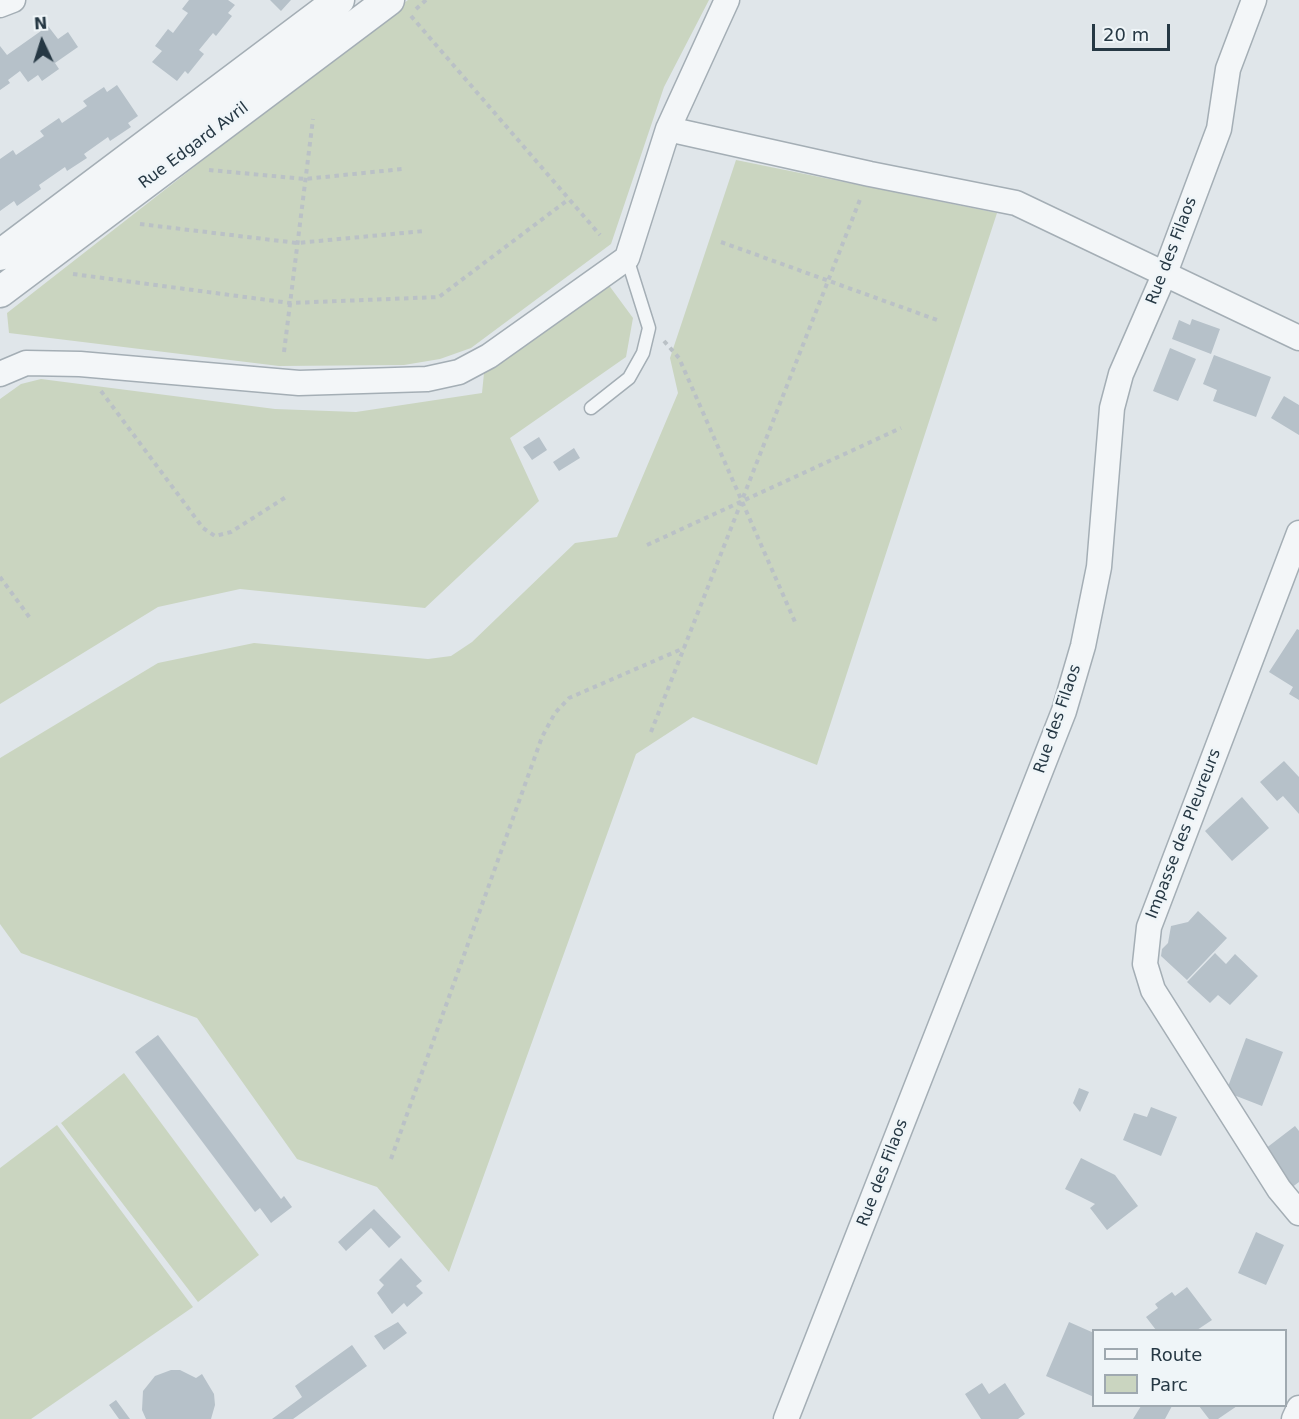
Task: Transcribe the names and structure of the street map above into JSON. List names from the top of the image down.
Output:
{
  "streets": {
    "street": ["Rue Edgard Avril", "Rue des Filaos", "Impasse des Pleureurs"]
  },
  "legend": ["Route", "Parc"],
  "scale_bar": "20 m",
  "north": "top"
}
